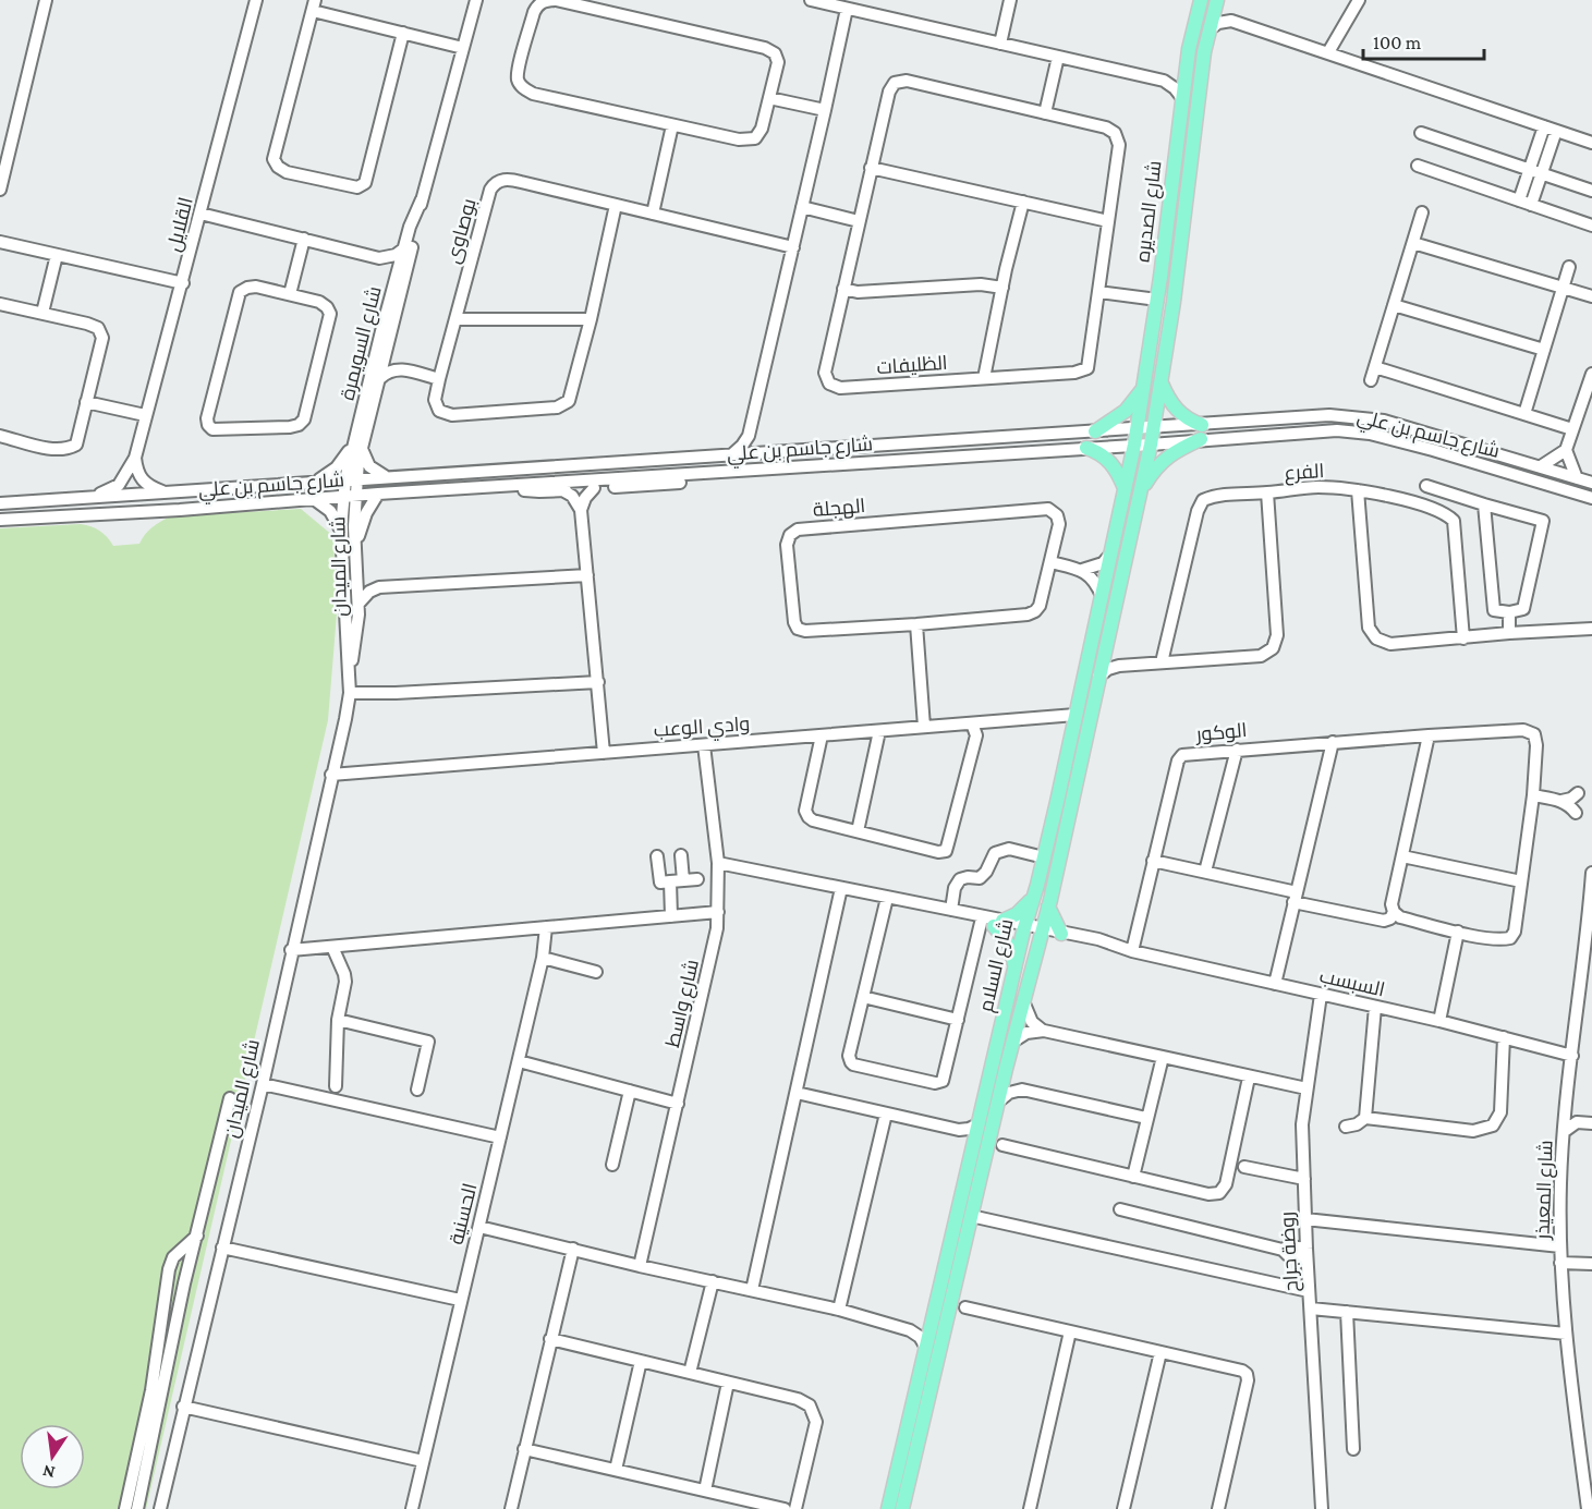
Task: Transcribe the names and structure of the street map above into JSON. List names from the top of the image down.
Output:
{
  "streets": {
    "main road": ["شارع الصديره", "شارع السلام"],
    "street": [
      "القلايل",
      "بوصاوى",
      "شارع السويمرة",
      "الظليفات",
      "شارع جاسم بن علي",
      "الفرع",
      "الهجلة",
      "شارع الميدان",
      "وادي الوعب",
      "الوكور",
      "السبسب",
      "شارع واسط",
      "شارع المعيذر",
      "الحسنية",
      "روضة جراح"
    ]
  },
  "crossings": [
    ["شارع الصديره", "شارع جاسم بن علي"],
    ["شارع الصديره", "شارع السلام"],
    ["القلايل", "شارع جاسم بن علي"],
    ["شارع السويمرة", "شارع جاسم بن علي"],
    ["شارع السويمرة", "شارع الميدان"],
    ["شارع جاسم بن علي", "شارع الميدان"],
    ["شارع جاسم بن علي", "شارع السلام"],
    ["شارع الميدان", "وادي الوعب"],
    ["وادي الوعب", "شارع السلام"],
    ["وادي الوعب", "شارع واسط"],
    ["الوكور", "السبسب"],
    ["شارع السلام", "السبسب"],
    ["السبسب", "شارع واسط"],
    ["السبسب", "شارع المعيذر"],
    ["السبسب", "روضة جراح"]
  ],
  "scale_bar": "100 m",
  "north": "bottom"
}
